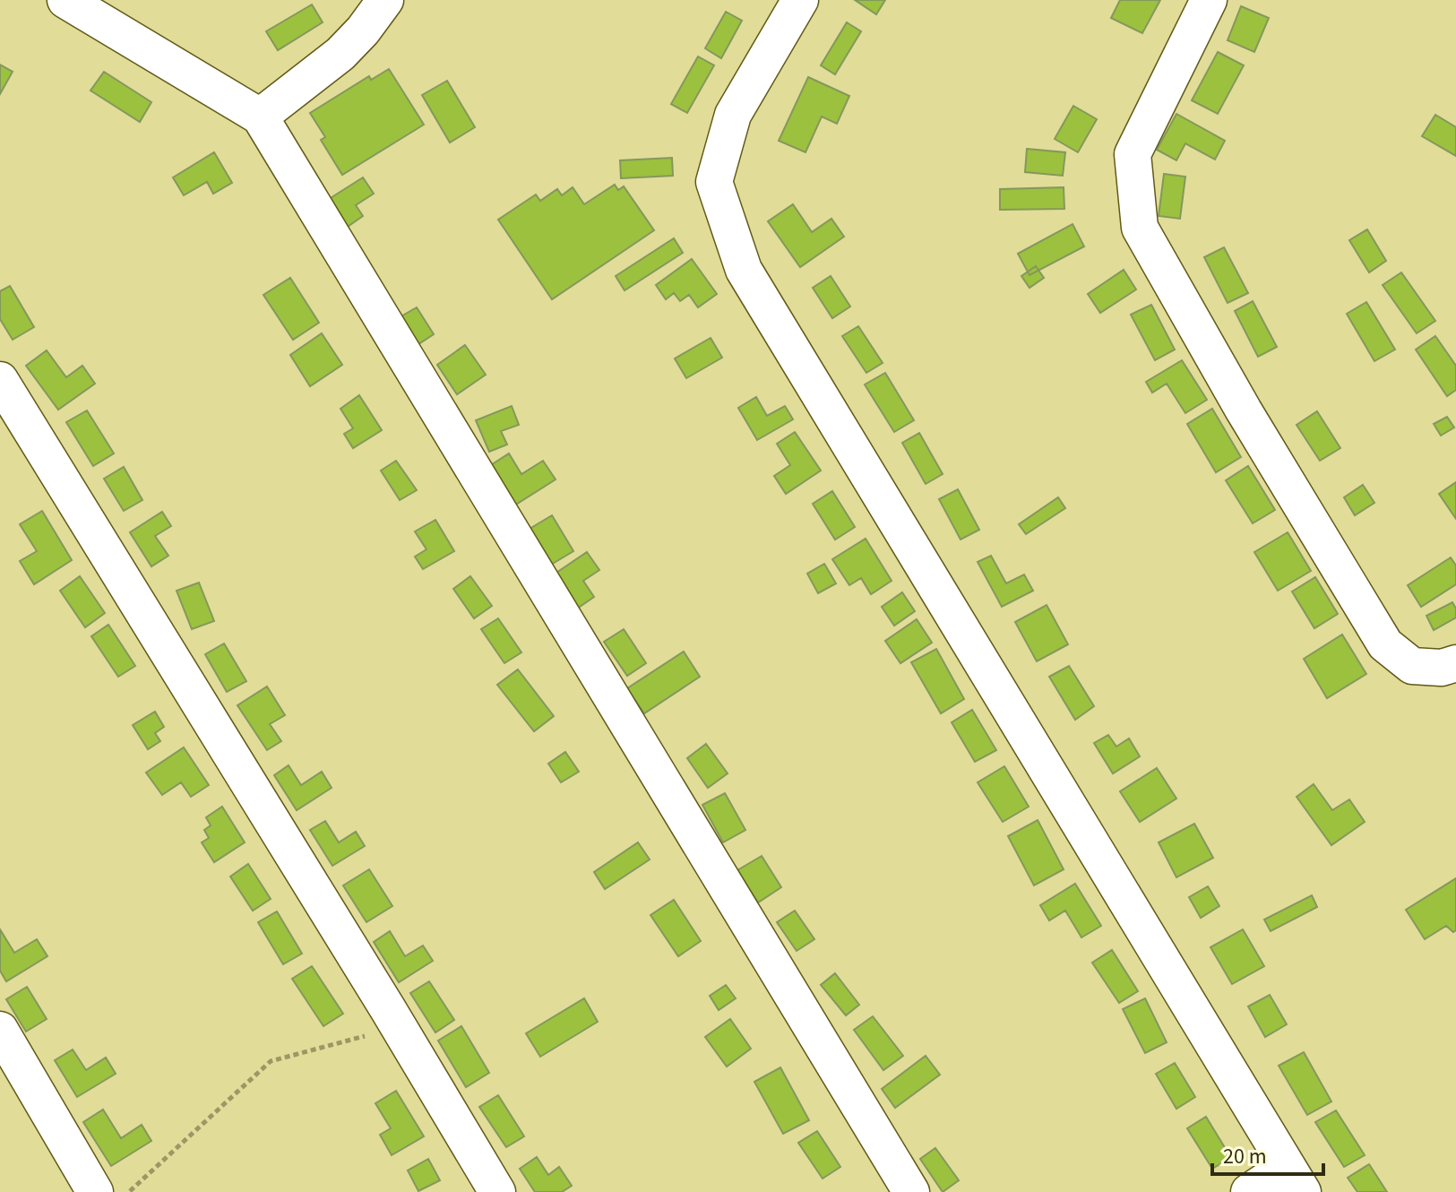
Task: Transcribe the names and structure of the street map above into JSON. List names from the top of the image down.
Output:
{
  "scale_bar": "20 m"
}
